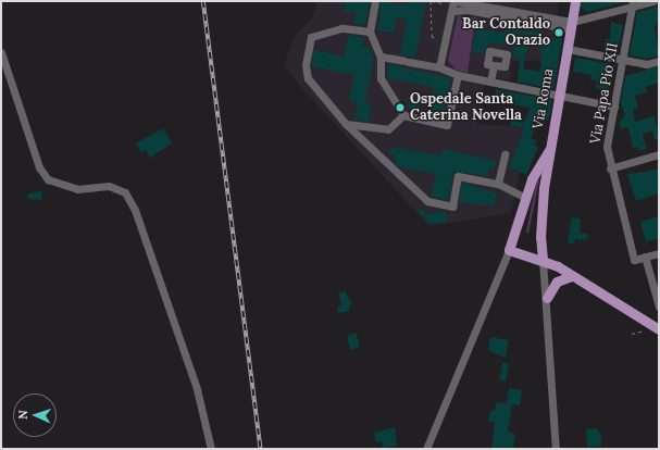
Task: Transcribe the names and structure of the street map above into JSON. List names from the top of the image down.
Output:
{
  "streets": {
    "main road": ["Via Roma"],
    "street": ["Via Papa Pio XII"]
  },
  "places": ["Bar Contaldo Orazio", "Ospedale Santa Caterina Novella"],
  "north": "left"
}
